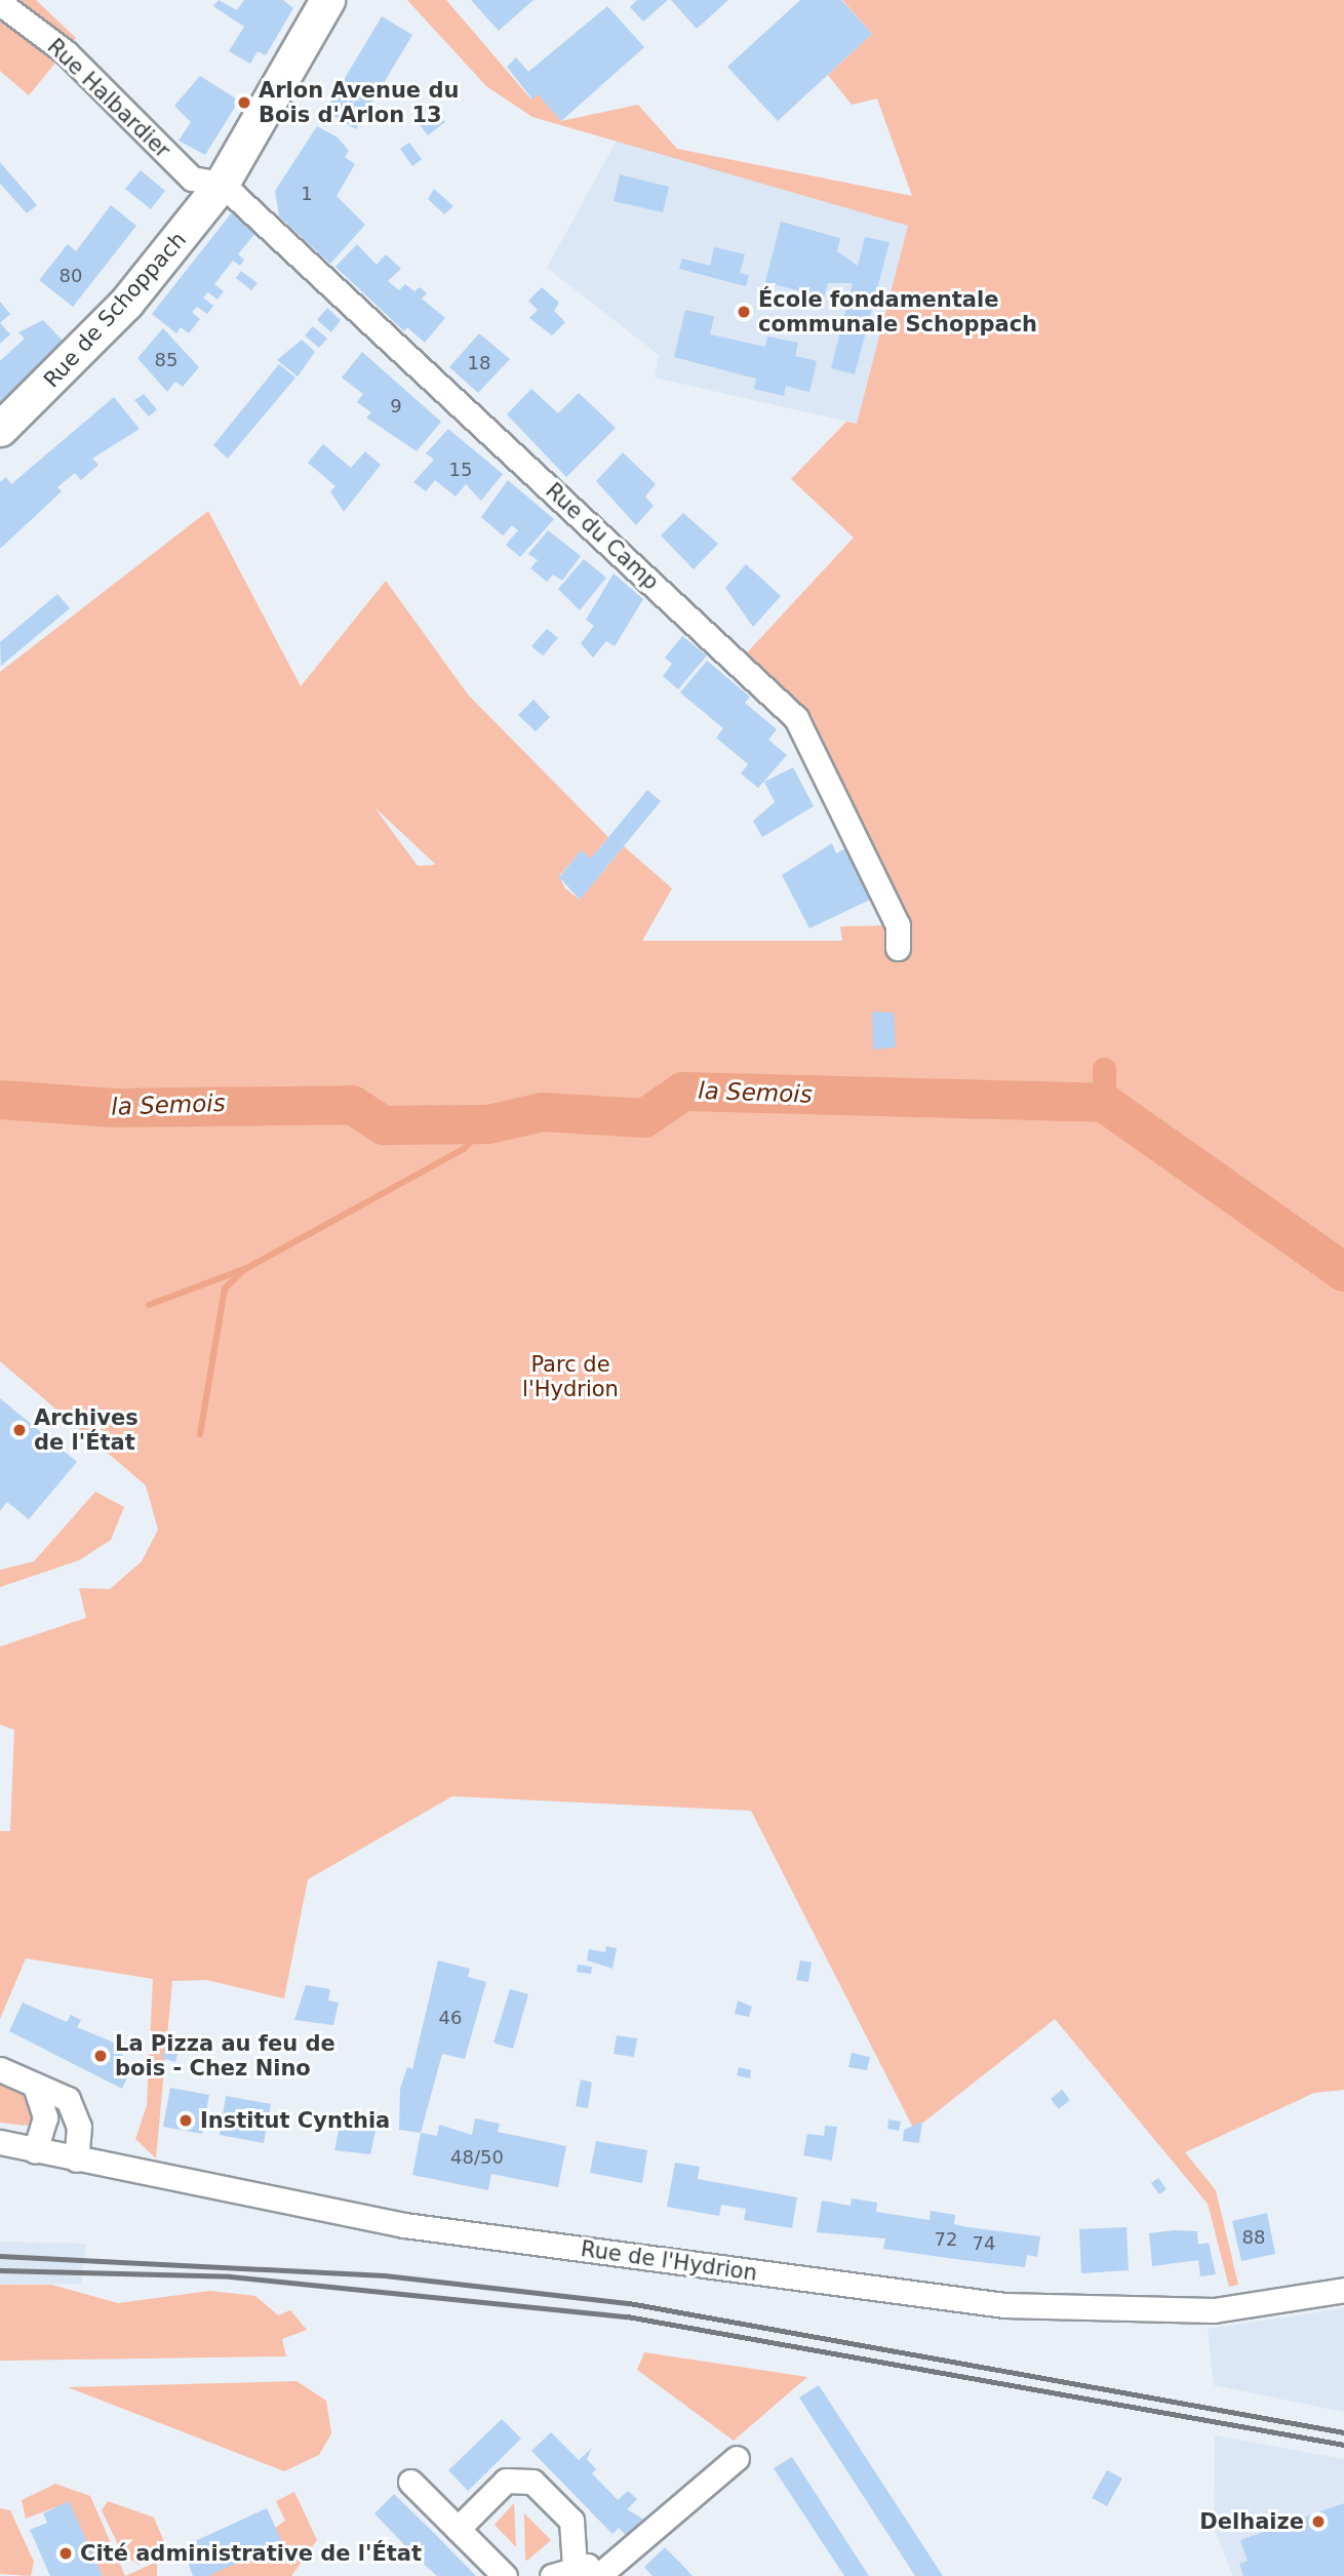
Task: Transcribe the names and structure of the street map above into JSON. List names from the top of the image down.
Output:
{
  "streets": {
    "main road": ["Rue de Schoppach"],
    "street": ["Rue Halbardier", "Rue du Camp", "Rue de l'Hydrion"]
  },
  "crossings": [
    ["Rue Halbardier", "Rue de Schoppach"],
    ["Rue Halbardier", "Rue du Camp"],
    ["Rue de Schoppach", "Rue du Camp"]
  ],
  "water": ["la Semois"],
  "parks": ["Parc de l'Hydrion"],
  "places": [
    "Arlon Avenue du Bois d'Arlon 13",
    "École fondamentale communale Schoppach",
    "Archives de l'État",
    "La Pizza au feu de bois - Chez Nino",
    "Institut Cynthia",
    "Delhaize",
    "Cité administrative de l'État"
  ],
  "house_numbers": [
    "1",
    "80",
    "85",
    "18",
    "9",
    "15",
    "46",
    "48/50",
    "88",
    "72",
    "74"
  ]
}
